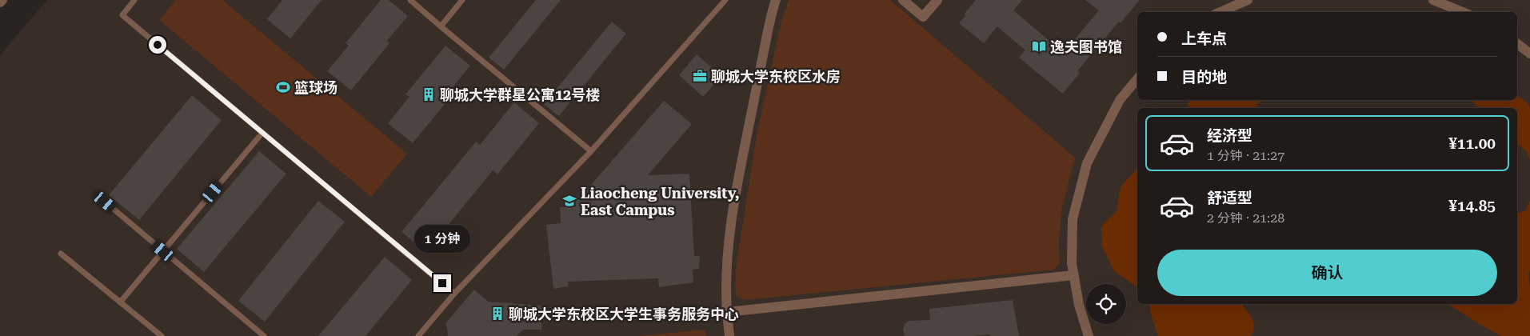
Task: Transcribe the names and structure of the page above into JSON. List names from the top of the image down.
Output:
{
  "places": {
    "library": ["逸夫图书馆"],
    "office": ["聊城大学东校区水房"],
    "sports": ["篮球场"],
    "building": ["聊城大学群星公寓12号楼", "聊城大学东校区大学生事务服务中心"],
    "school or university": ["Liaocheng University, East Campus"]
  },
  "page": {
    "banner": ["上车点", "目的地"],
    "list": [
      {
        "name": "经济型",
        "note": "1 分钟 · 21:27",
        "value": "¥11.00"
      },
      {
        "name": "舒适型",
        "note": "2 分钟 · 21:28",
        "value": "¥14.85"
      }
    ],
    "bubble": "1 分钟",
    "buttons": "确认"
  }
}
